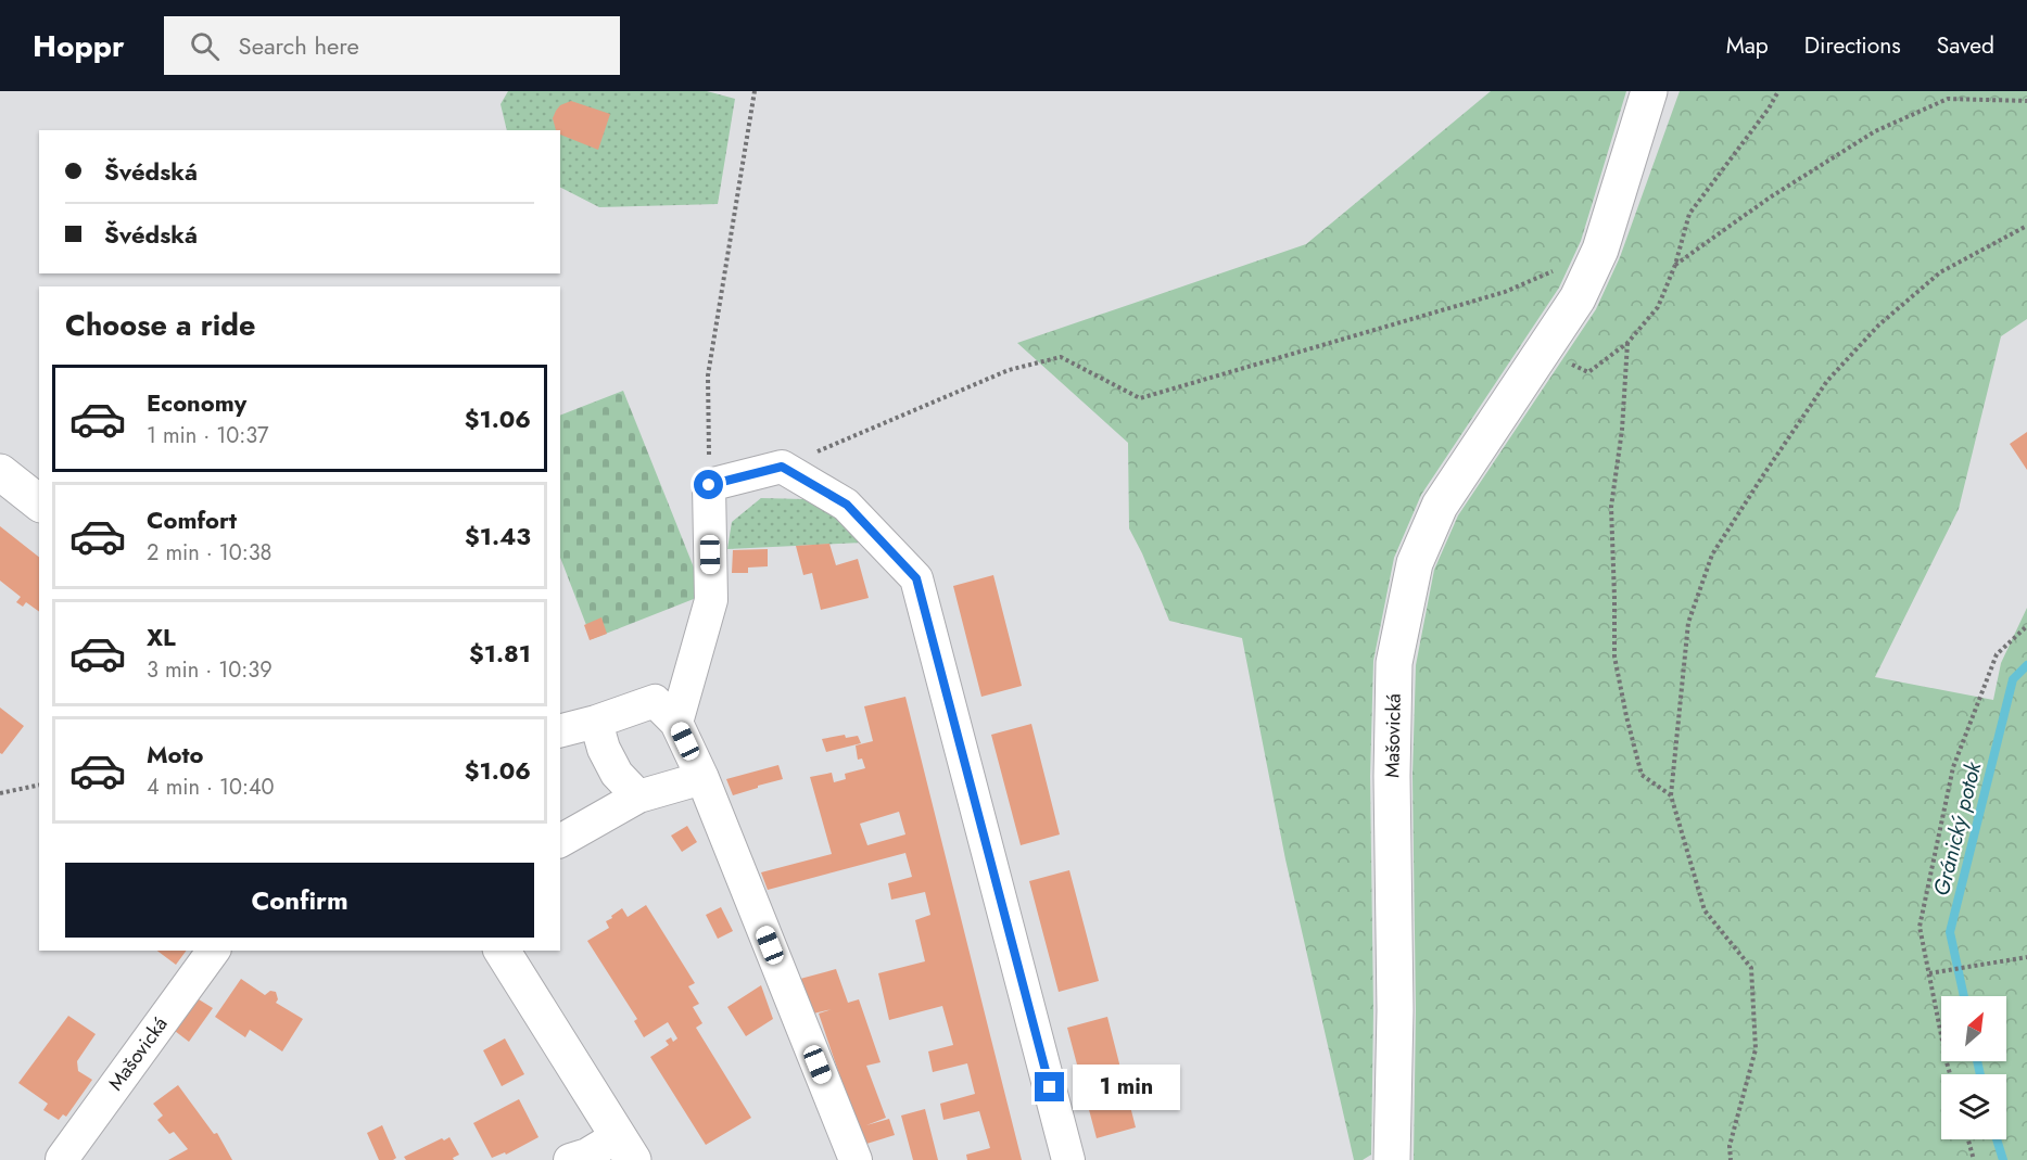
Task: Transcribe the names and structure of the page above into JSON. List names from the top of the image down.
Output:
{
  "streets": {
    "street": ["Mašovická"]
  },
  "water": ["Gránický potok"],
  "north": "top right",
  "page": {
    "header": "Hoppr",
    "search": "Search here",
    "nav": ["Map", "Directions", "Saved"],
    "banner": ["Švédská", "Švédská"],
    "heading": "Choose a ride",
    "list": [
      {
        "name": "Economy",
        "note": "1 min · 10:37",
        "value": "$1.06"
      },
      {
        "name": "Comfort",
        "note": "2 min · 10:38",
        "value": "$1.43"
      },
      {
        "name": "XL",
        "note": "3 min · 10:39",
        "value": "$1.81"
      },
      {
        "name": "Moto",
        "note": "4 min · 10:40",
        "value": "$1.06"
      }
    ],
    "buttons": "Confirm",
    "bubble": "1 min"
  }
}
